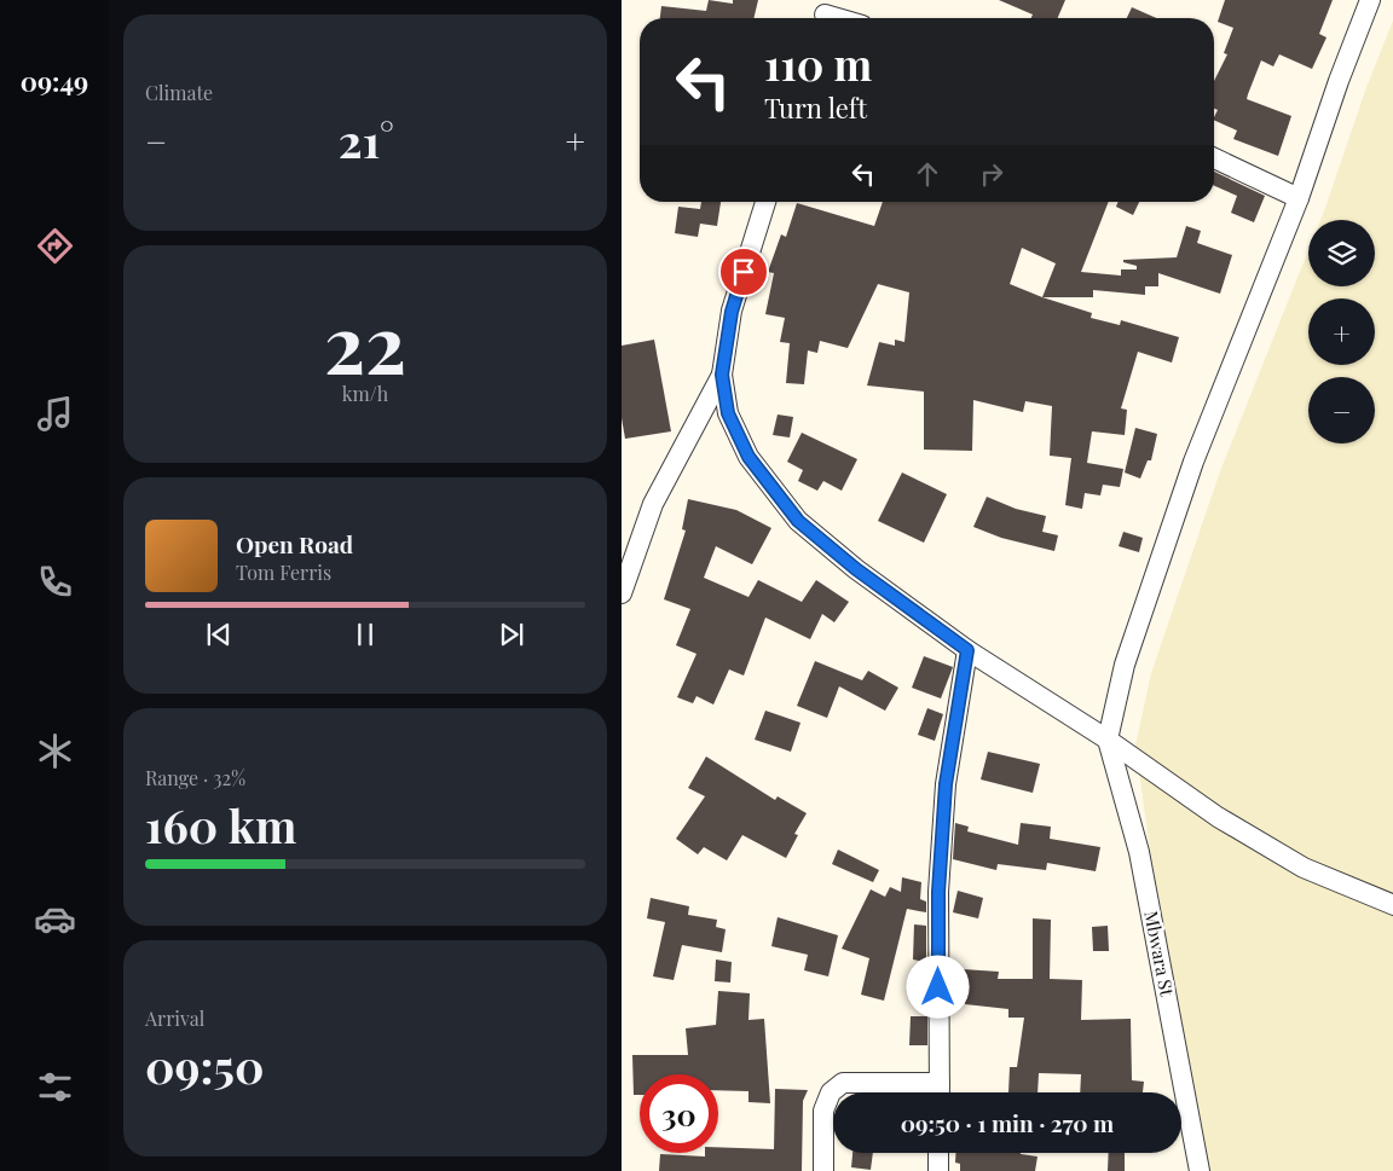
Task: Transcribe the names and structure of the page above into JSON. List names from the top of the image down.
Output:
{
  "streets": {
    "street": ["Mbwara St"]
  },
  "page": {
    "tabs": "09:49",
    "tile": [
      "Climate",
      ["22", "km/h"],
      ["Range · 32%", "160 km"],
      ["Arrival", "09:50"]
    ],
    "turn": ["110 m", "Turn left"],
    "heat": ["−", "21°", "+"],
    "map_buttons": ["+", "−"],
    "song": ["Open Road", "Tom Ferris"],
    "limit": "30",
    "trip": "09:50 · 1 min · 270 m"
  }
}
